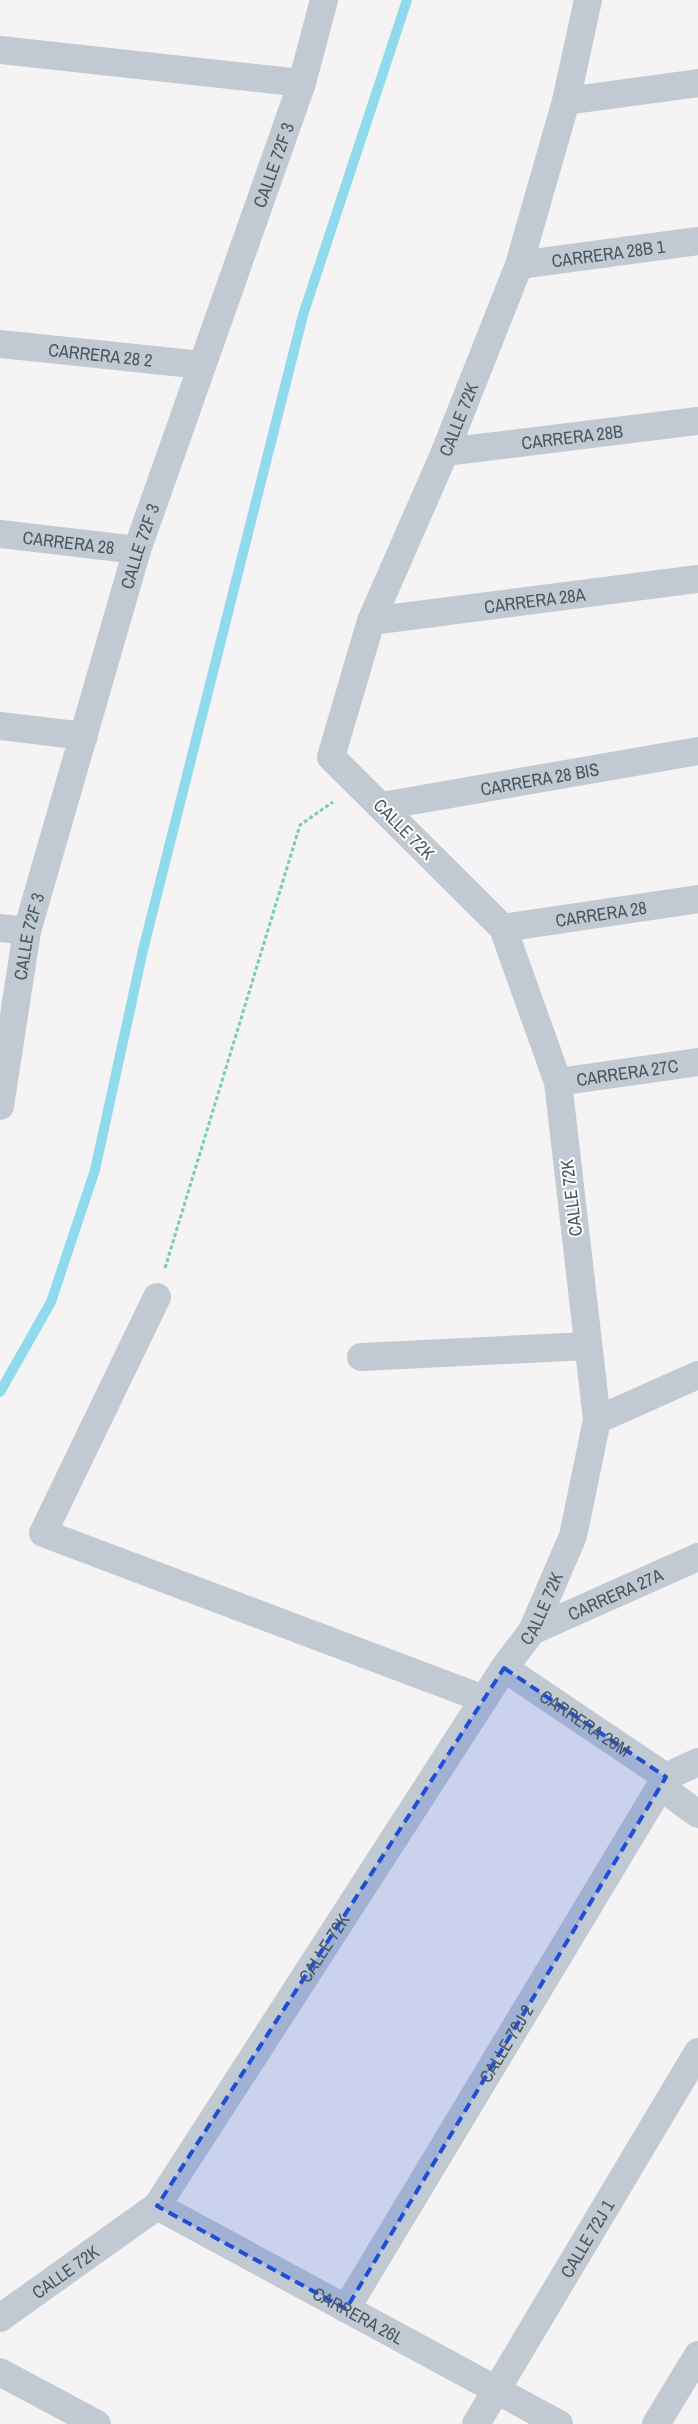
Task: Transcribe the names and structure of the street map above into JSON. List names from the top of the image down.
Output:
{
  "streets": {
    "street": [
      "CALLE 72F 3",
      "CARRERA 28B 1",
      "CARRERA 28 2",
      "CALLE 72K",
      "CARRERA 28B",
      "CARRERA 28",
      "CARRERA 28A",
      "CARRERA 28 BIS",
      "CARRERA 27C",
      "CARRERA 27A",
      "CARRERA 26M",
      "CALLE 72J 2",
      "CALLE 72J 1",
      "CARRERA 26L"
    ]
  },
  "crossings": [
    ["CALLE 72F 3", "CARRERA 28 2"],
    ["CALLE 72F 3", "CARRERA 28"],
    ["CARRERA 28B 1", "CALLE 72K"],
    ["CALLE 72K", "CARRERA 28B"],
    ["CALLE 72K", "CARRERA 28"],
    ["CALLE 72K", "CARRERA 28A"],
    ["CALLE 72K", "CARRERA 28 BIS"],
    ["CALLE 72K", "CARRERA 27C"],
    ["CALLE 72K", "CARRERA 27A"],
    ["CALLE 72K", "CARRERA 26M"],
    ["CALLE 72K", "CARRERA 26L"],
    ["CARRERA 26M", "CALLE 72J 2"],
    ["CALLE 72J 2", "CARRERA 26L"],
    ["CALLE 72J 1", "CARRERA 26L"]
  ]
}
